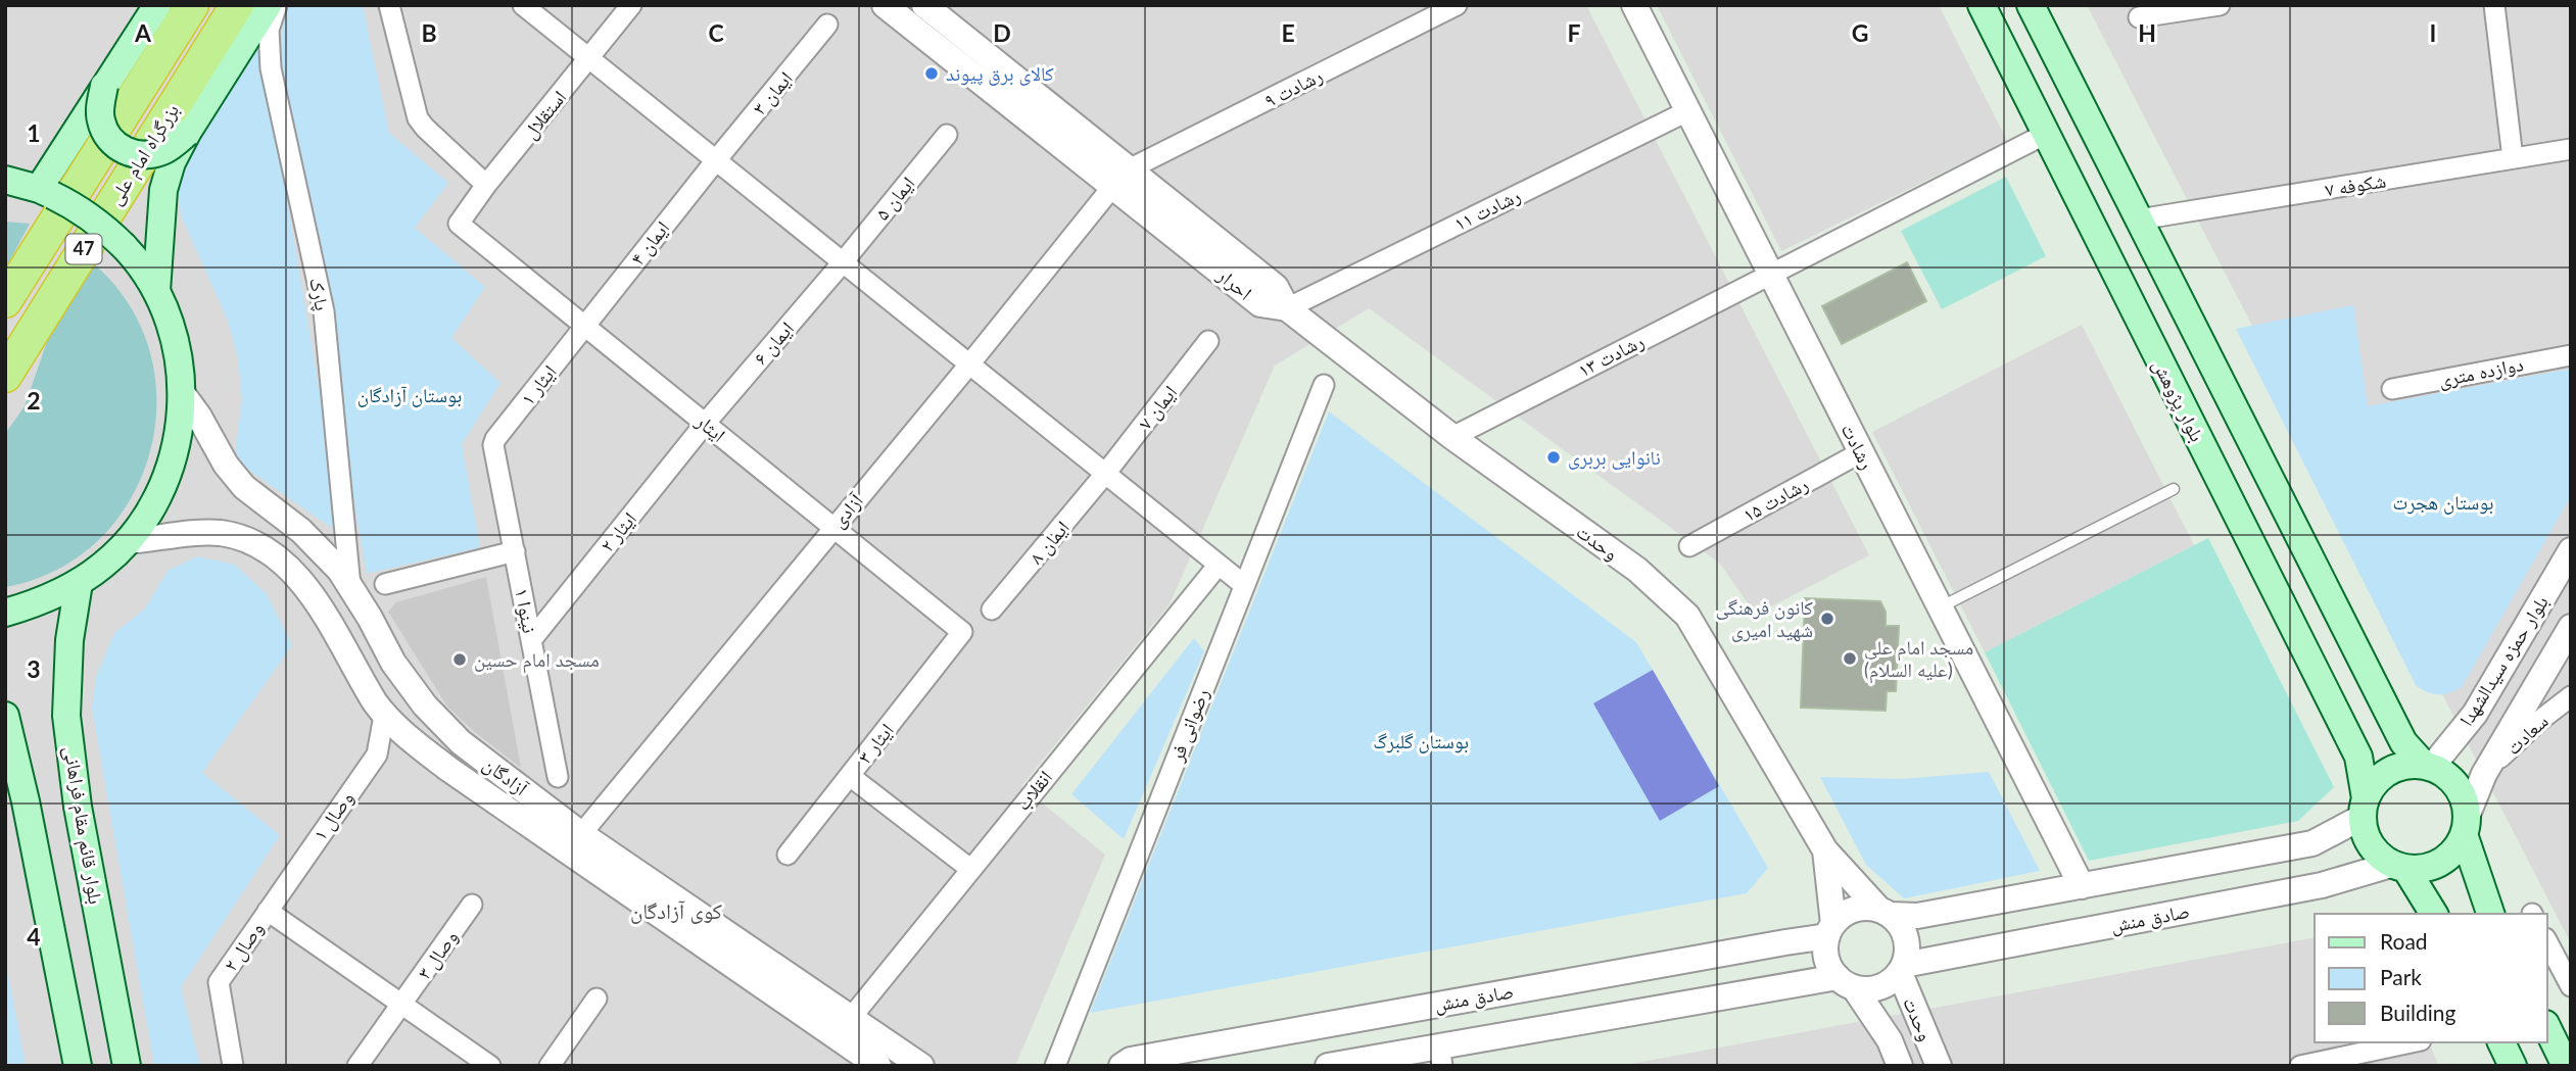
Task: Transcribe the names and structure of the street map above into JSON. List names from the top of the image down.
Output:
{
  "streets": {
    "highway": ["بزرگراه امام علی", "47"],
    "main road": ["بلوار پژوهش", "بلوار قائم مقام فراهانی"],
    "street": [
      "رشادت ۹",
      "ایمان ۳",
      "استقلال",
      "شکوفه ۷",
      "ایمان ۵",
      "رشادت ۱۱",
      "ایمان ۴",
      "احرار",
      "پارک",
      "ایمان ۶",
      "رشادت ۱۳",
      "دوازده متری",
      "ایثار ۱",
      "ایمان ۷",
      "ایثار",
      "رشادت",
      "رشادت ۱۵",
      "آزادی",
      "ایثار ۲",
      "ایمان ۸",
      "وحدت",
      "نینوا ۱",
      "بلوار حمزه سیدالشهدا",
      "رضوانی فر",
      "سعادت",
      "ایثار ۳",
      "آزادگان",
      "انقلاب",
      "وصال ۱",
      "صادق منش",
      "وصال ۲",
      "وصال ۳"
    ]
  },
  "crossings": [
    ["رشادت ۹", "احرار"],
    ["رشادت ۹", "آزادی"],
    ["ایمان ۳", "ایمان ۴"],
    ["استقلال", "ایثار"],
    ["ایمان ۵", "ایمان ۶"],
    ["رشادت ۱۱", "احرار"],
    ["رشادت ۱۱", "رشادت"],
    ["رشادت ۱۱", "وحدت"],
    ["ایمان ۴", "ایثار ۱"],
    ["ایمان ۴", "ایثار"],
    ["47", "آزادگان"],
    ["47", "بلوار قائم مقام فراهانی"],
    ["احرار", "آزادی"],
    ["احرار", "وحدت"],
    ["پارک", "آزادگان"],
    ["ایمان ۶", "ایثار"],
    ["ایمان ۶", "ایثار ۲"],
    ["رشادت ۱۳", "بلوار پژوهش"],
    ["رشادت ۱۳", "رشادت"],
    ["رشادت ۱۳", "وحدت"],
    ["ایثار ۱", "ایثار"],
    ["ایثار ۱", "نینوا ۱"],
    ["بلوار پژوهش", "بلوار حمزه سیدالشهدا"],
    ["بلوار پژوهش", "صادق منش"],
    ["ایمان ۷", "ایمان ۸"],
    ["ایثار", "آزادی"],
    ["ایثار", "ایثار ۲"],
    ["ایثار", "ایثار ۳"],
    ["رشادت", "رشادت ۱۵"],
    ["آزادی", "آزادگان"],
    ["ایثار ۲", "نینوا ۱"],
    ["وحدت", "صادق منش"],
    ["بلوار حمزه سیدالشهدا", "سعادت"],
    ["بلوار حمزه سیدالشهدا", "صادق منش"],
    ["آزادگان", "انقلاب"],
    ["آزادگان", "وصال ۱"],
    ["وصال ۱", "وصال ۲"]
  ],
  "districts": ["کوی آزادگان"],
  "parks": ["بوستان آزادگان", "بوستان هجرت", "بوستان گلبرگ"],
  "places": [
    "کالای برق پیوند",
    "نانوایی بربری",
    "کانون فرهنگی شهید امیری",
    "مسجد امام علی (علیه السلام)",
    "مسجد امام حسین"
  ],
  "legend": ["Road", "Park", "Building"],
  "grid": {
    "columns": [
      "A",
      "B",
      "C",
      "D",
      "E",
      "F",
      "G",
      "H",
      "I"
    ],
    "rows": [
      "1",
      "2",
      "3",
      "4"
    ]
  }
}
